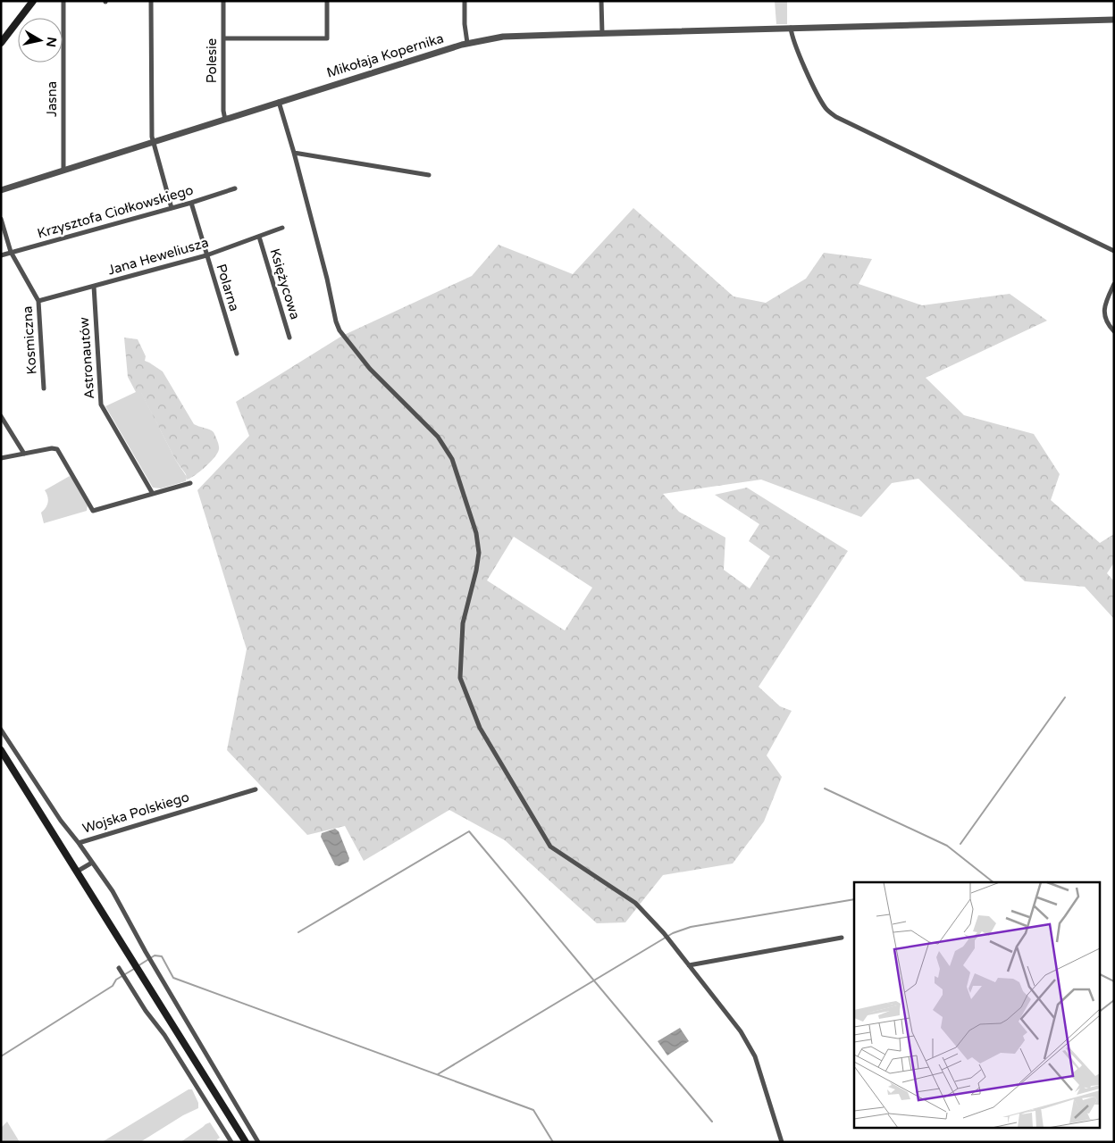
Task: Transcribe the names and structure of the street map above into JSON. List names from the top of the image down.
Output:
{
  "streets": {
    "street": [
      "Mikołaja Kopernika",
      "Polesie",
      "Jasna",
      "Krzysztofa Ciołkowskiego",
      "Jana Heweliusza",
      "Księżycowa",
      "Polarna",
      "Kosmiczna",
      "Astronautów",
      "Wojska Polskiego"
    ]
  },
  "crossings": [
    ["Mikołaja Kopernika", "Polesie"],
    ["Mikołaja Kopernika", "Jasna"],
    ["Krzysztofa Ciołkowskiego", "Polarna"],
    ["Krzysztofa Ciołkowskiego", "Kosmiczna"],
    ["Jana Heweliusza", "Księżycowa"],
    ["Jana Heweliusza", "Polarna"],
    ["Jana Heweliusza", "Kosmiczna"],
    ["Jana Heweliusza", "Astronautów"]
  ],
  "north": "right"
}
